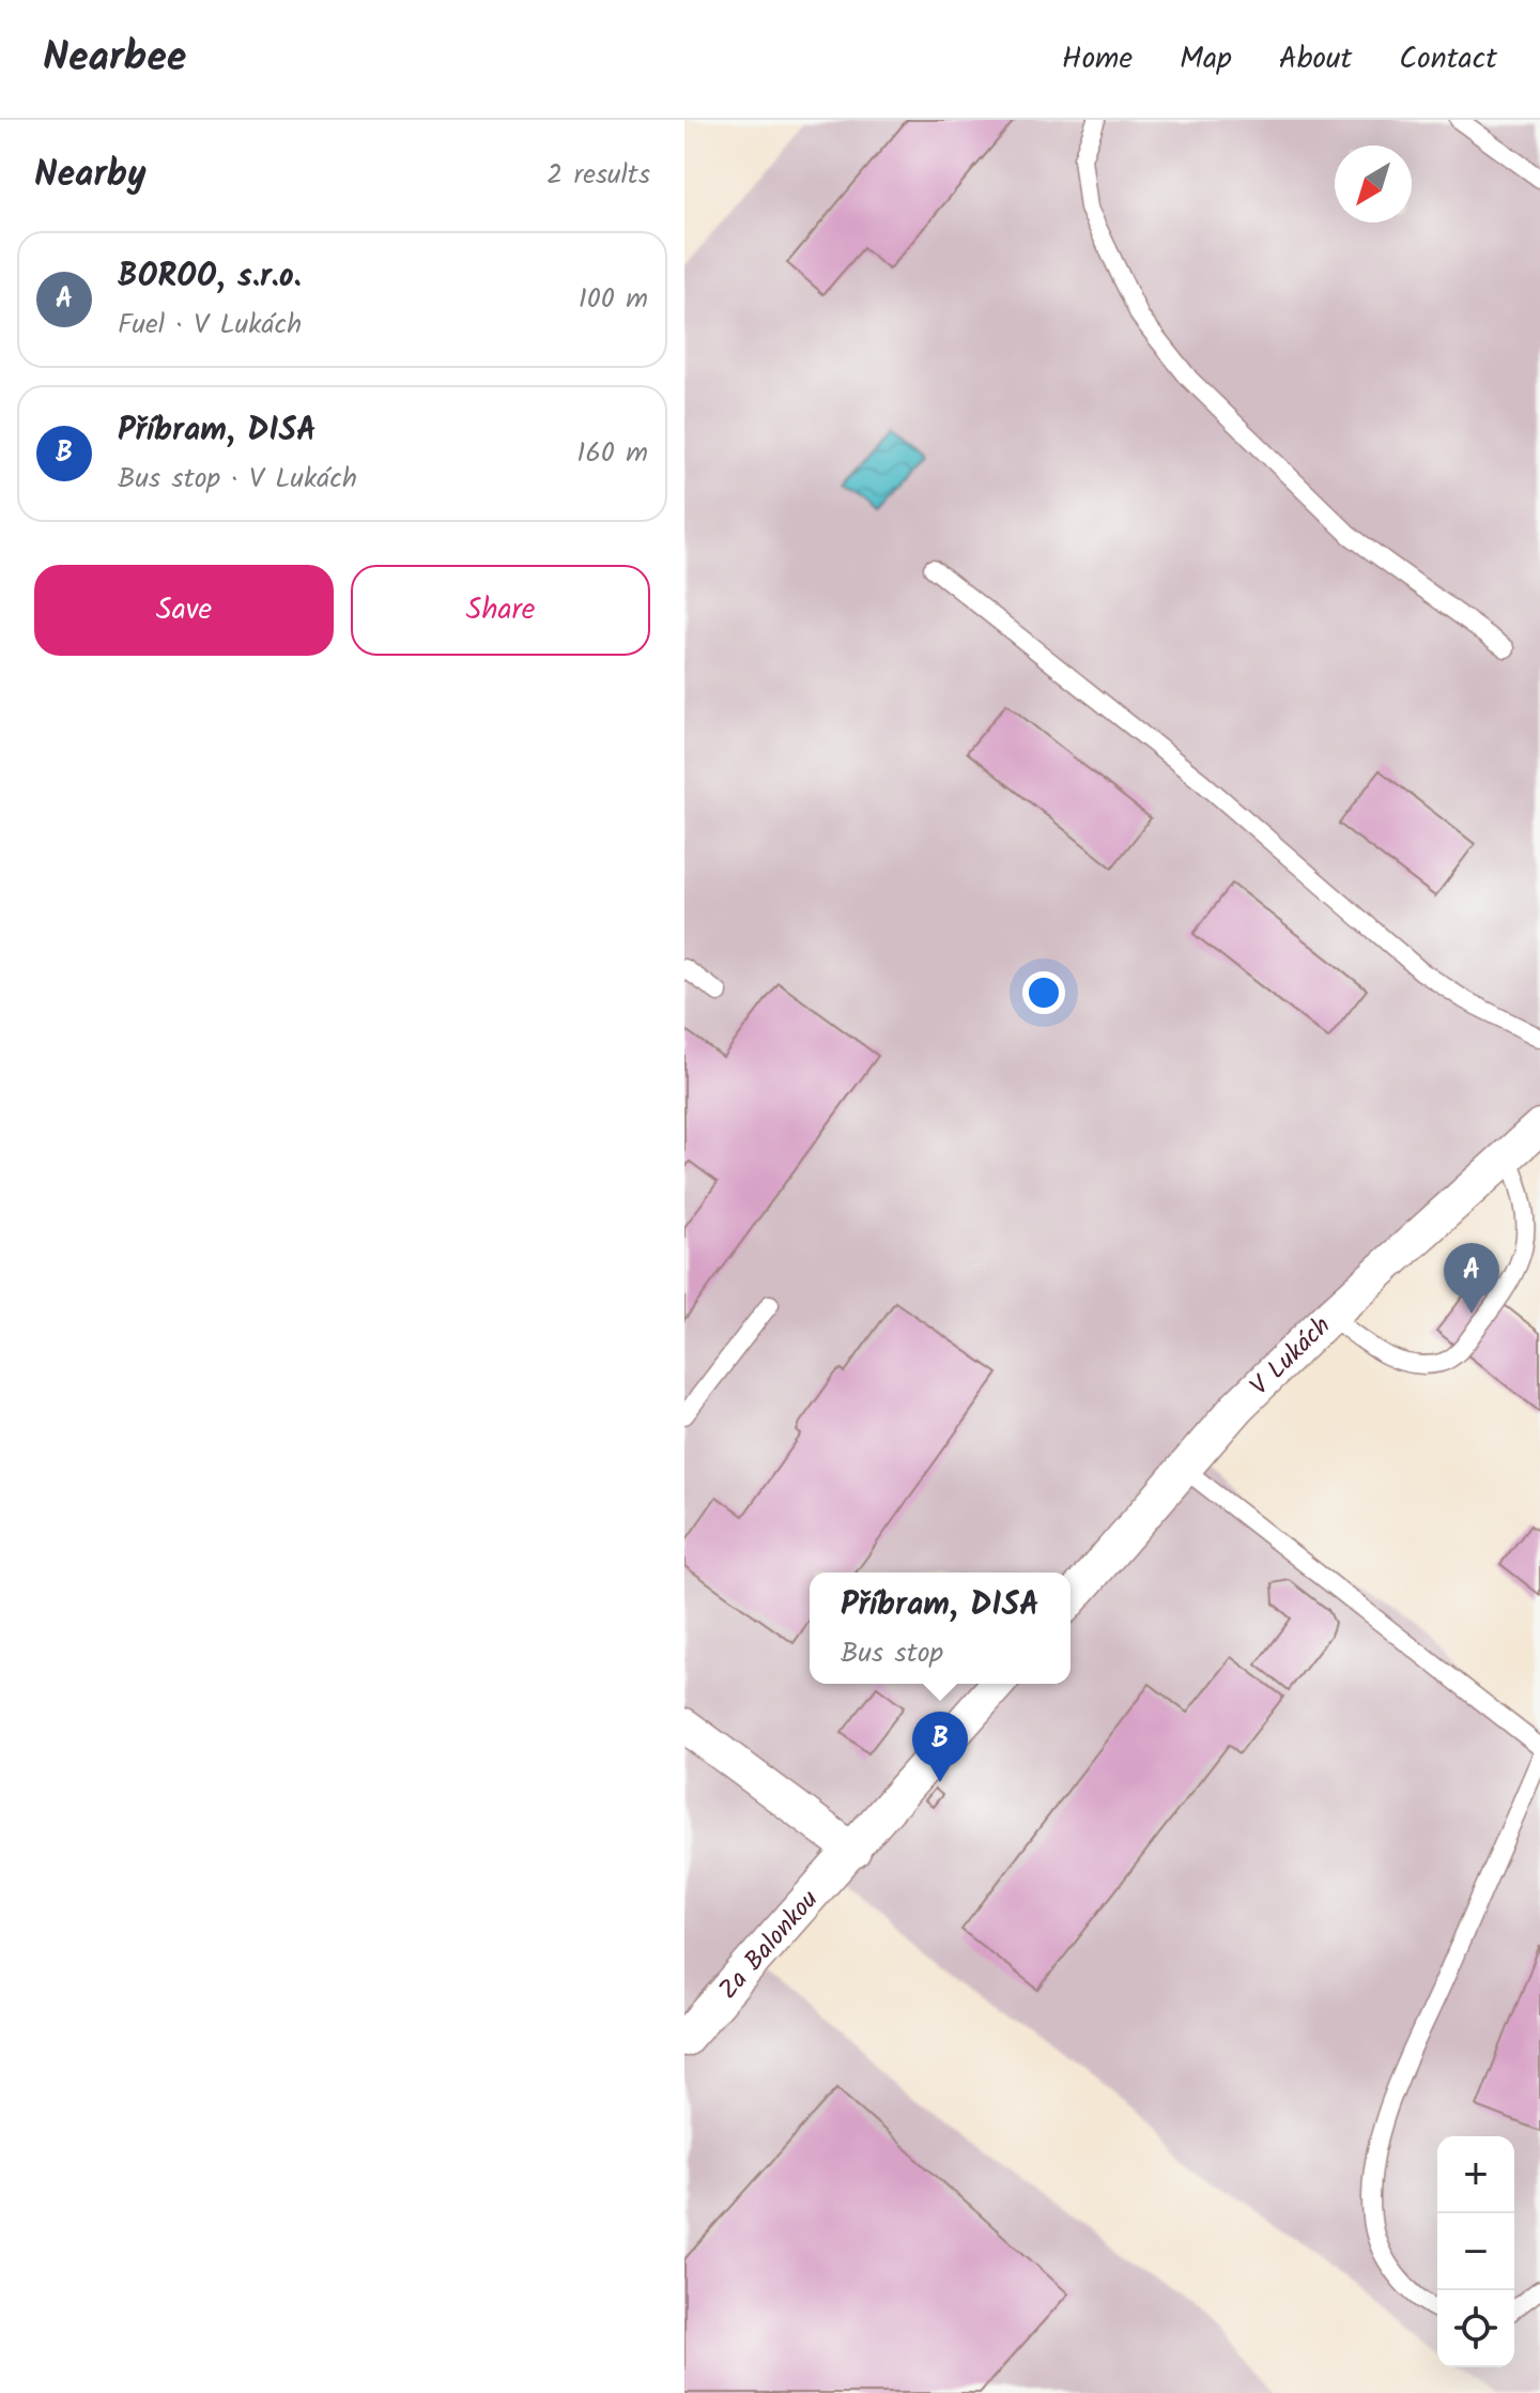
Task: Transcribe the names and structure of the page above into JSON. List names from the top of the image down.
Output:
{
  "streets": {
    "street": ["V Lukách", "Za Balonkou"]
  },
  "north": "bottom left",
  "page": {
    "header": "Nearbee",
    "nav": [
      "Home",
      "Map",
      "About",
      "Contact"
    ],
    "heading": ["Nearby", "2 results"],
    "list": [
      {
        "mark": "A",
        "name": "BOROO, s.r.o.",
        "note": "Fuel · V Lukách",
        "value": "100 m"
      },
      {
        "mark": "B",
        "name": "Příbram, DISA",
        "note": "Bus stop · V Lukách",
        "value": "160 m"
      }
    ],
    "buttons": ["Save", "Share"],
    "pins": ["A", "B"],
    "popup": ["Příbram, DISA", "Bus stop"],
    "map_buttons": ["+", "−"]
  }
}
